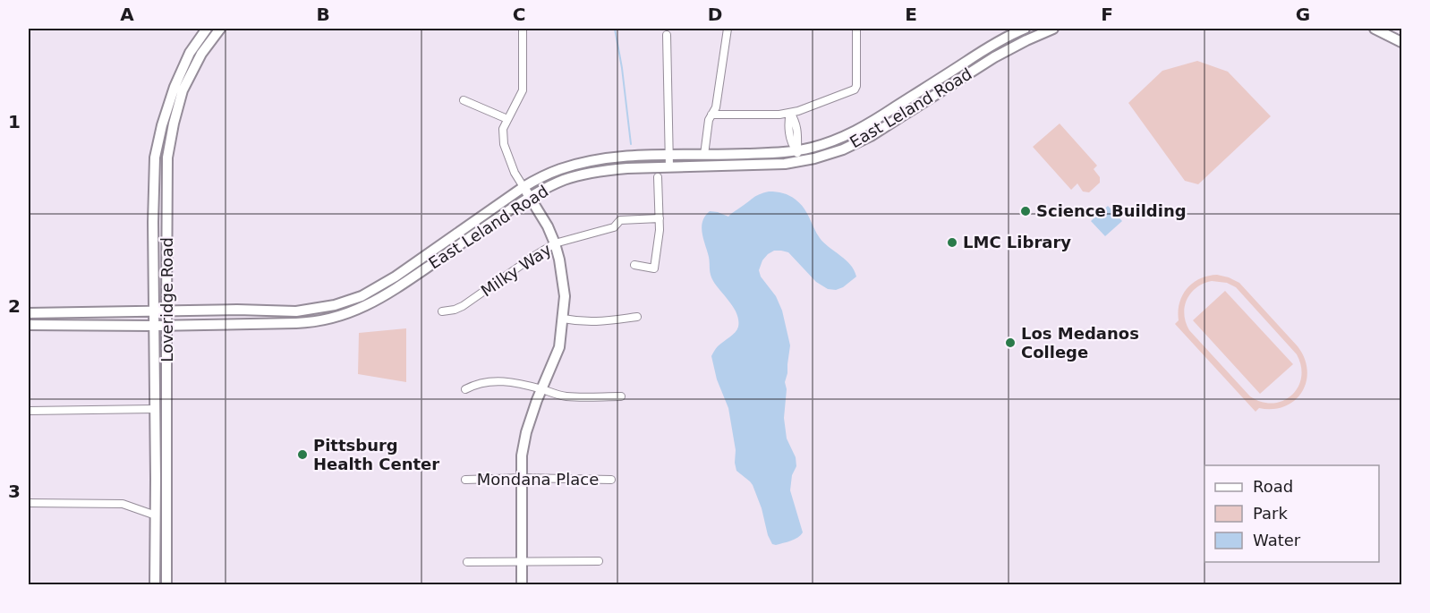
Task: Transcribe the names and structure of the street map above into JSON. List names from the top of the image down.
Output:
{
  "streets": {
    "main road": ["East Leland Road", "Loveridge Road"],
    "street": ["Milky Way", "Mondana Place"]
  },
  "crossings": [
    ["East Leland Road", "Loveridge Road"]
  ],
  "places": [
    "Science Building",
    "LMC Library",
    "Los Medanos College",
    "Pittsburg Health Center"
  ],
  "legend": ["Road", "Park", "Water"],
  "grid": {
    "columns": [
      "A",
      "B",
      "C",
      "D",
      "E",
      "F",
      "G"
    ],
    "rows": ["1", "2", "3"]
  }
}
